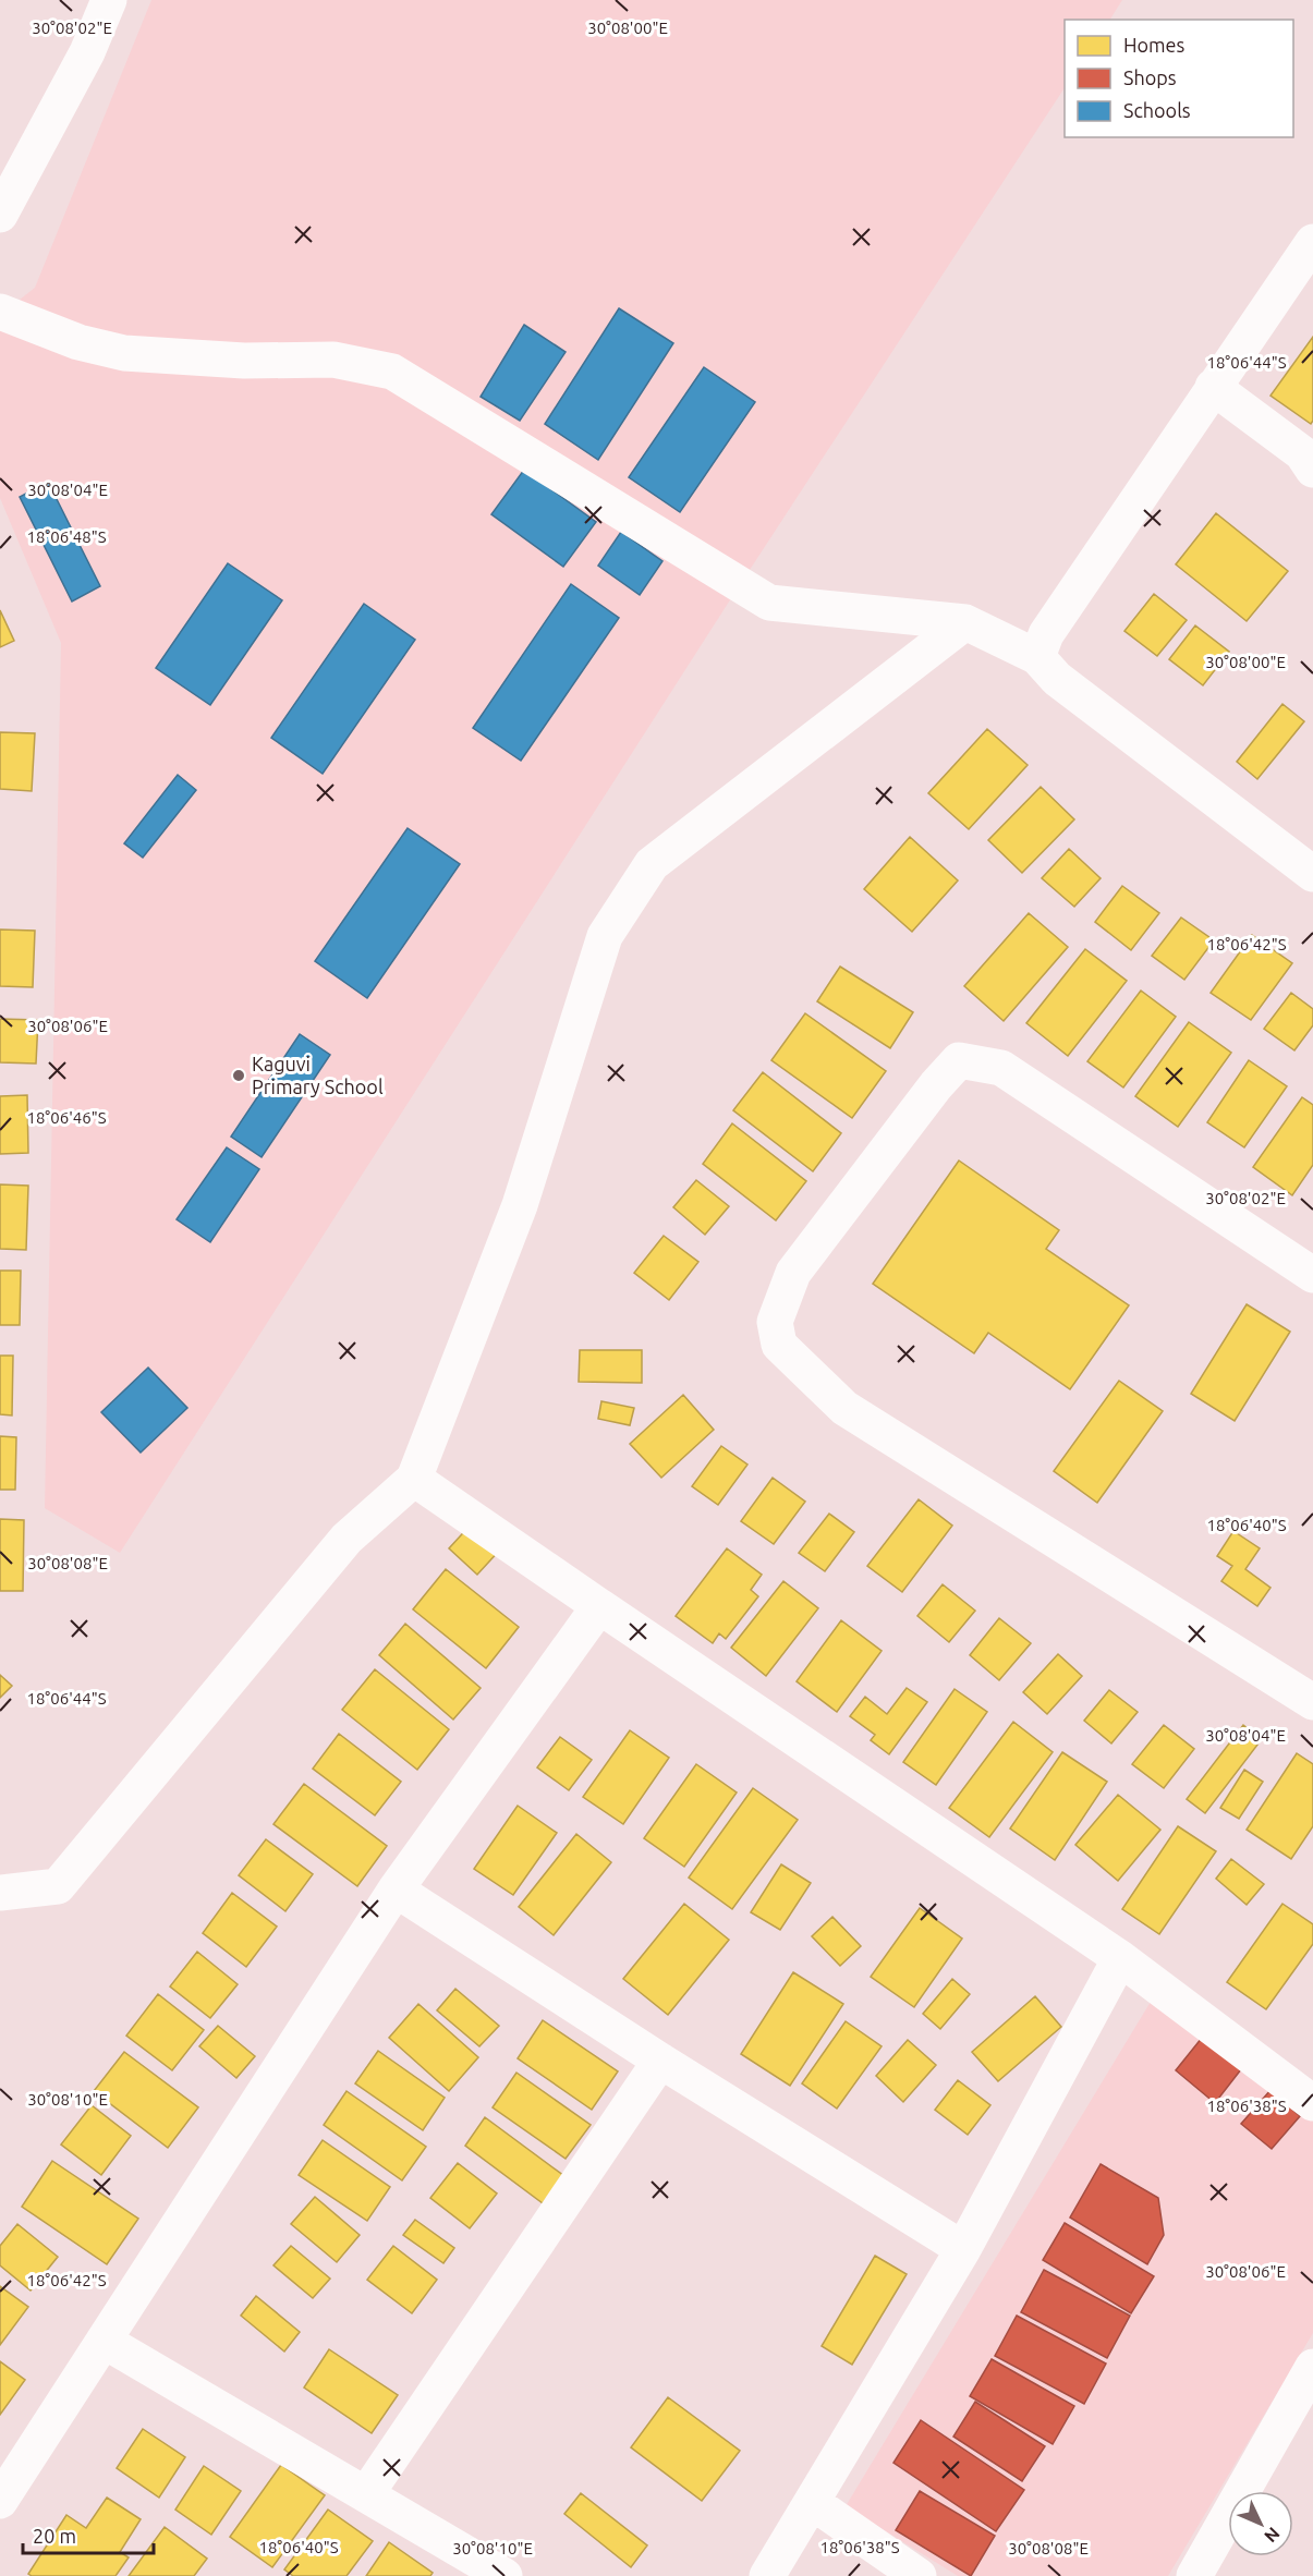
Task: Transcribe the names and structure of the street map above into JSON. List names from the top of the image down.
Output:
{
  "places": ["Kaguvi Primary School"],
  "legend": ["Homes", "Shops", "Schools"],
  "scale_bar": "20 m",
  "north": "bottom right",
  "coordinates": [
    "30°08'00\"E",
    "30°08'02\"E",
    "18°06'44\"S",
    "30°08'04\"E",
    "18°06'48\"S",
    "18°06'42\"S",
    "30°08'06\"E",
    "18°06'46\"S",
    "18°06'40\"S",
    "30°08'08\"E",
    "30°08'10\"E",
    "18°06'38\"S"
  ]
}
